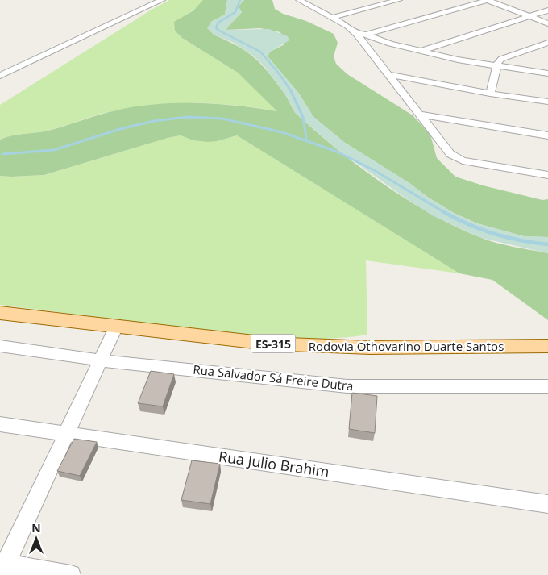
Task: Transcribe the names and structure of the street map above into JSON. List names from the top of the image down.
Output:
{
  "streets": {
    "main road": ["ES-315", "Rodovia Othovarino Duarte Santos"],
    "street": ["Rua Salvador Sá Freire Dutra", "Rua Julio Brahim"]
  },
  "north": "top"
}
